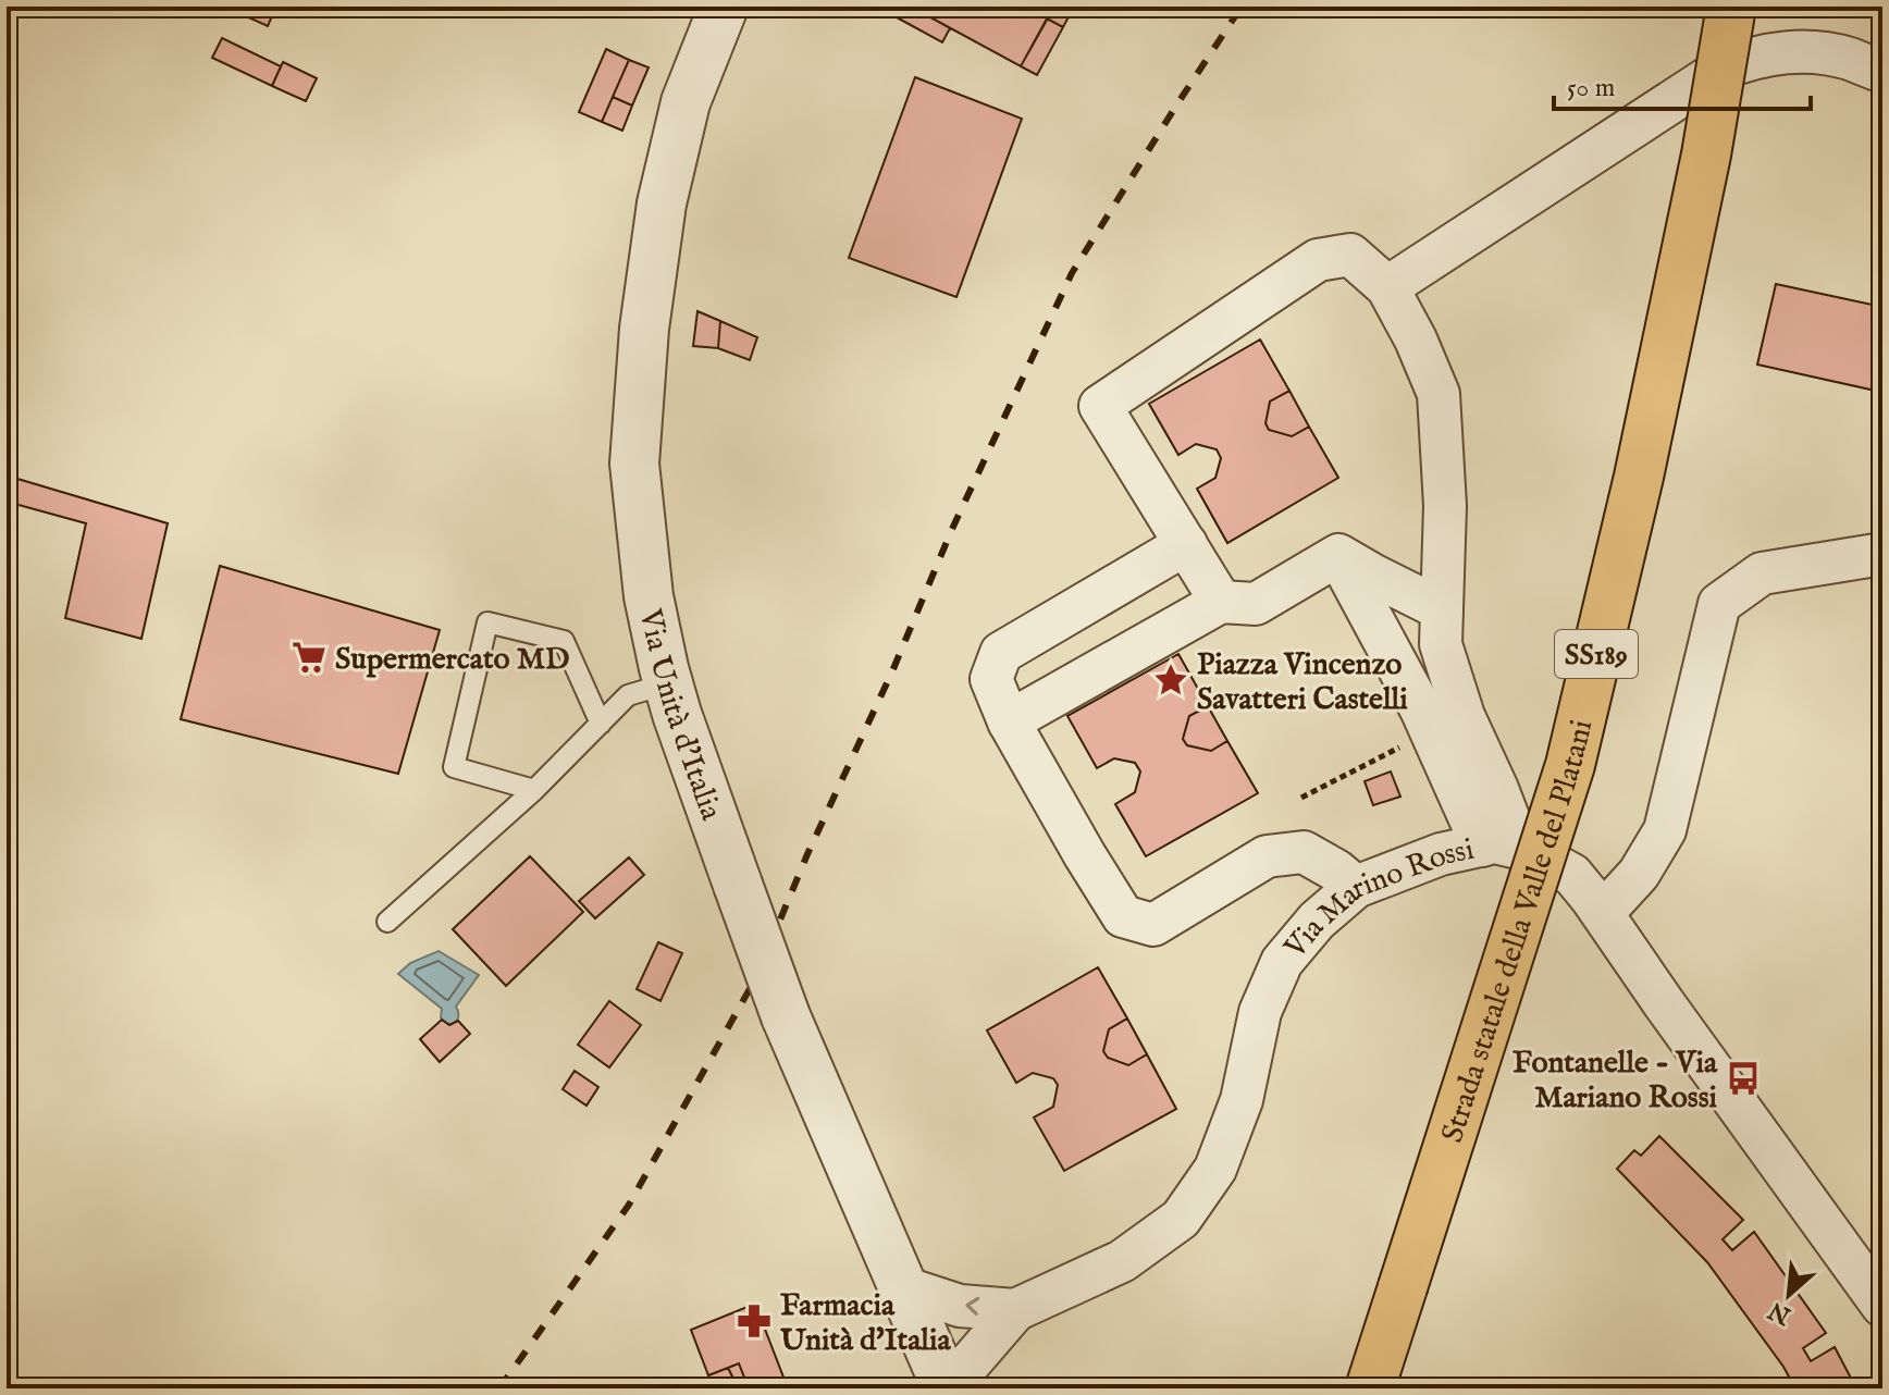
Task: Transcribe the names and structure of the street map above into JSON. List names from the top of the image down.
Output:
{
  "streets": {
    "main road": ["SS189", "Strada statale della Valle del Platani"],
    "street": ["Via Unità d'Italia", "Via Marino Rossi"]
  },
  "crossings": [
    ["Via Unità d'Italia", "Via Marino Rossi"]
  ],
  "places": {
    "supermarket": ["Supermercato MD"],
    "place": ["Piazza Vincenzo Savatteri Castelli"],
    "bus stop": ["Fontanelle - Via Mariano Rossi"],
    "pharmacy": ["Farmacia Unità d'Italia"]
  },
  "scale_bar": "50 m",
  "north": "bottom left"
}
